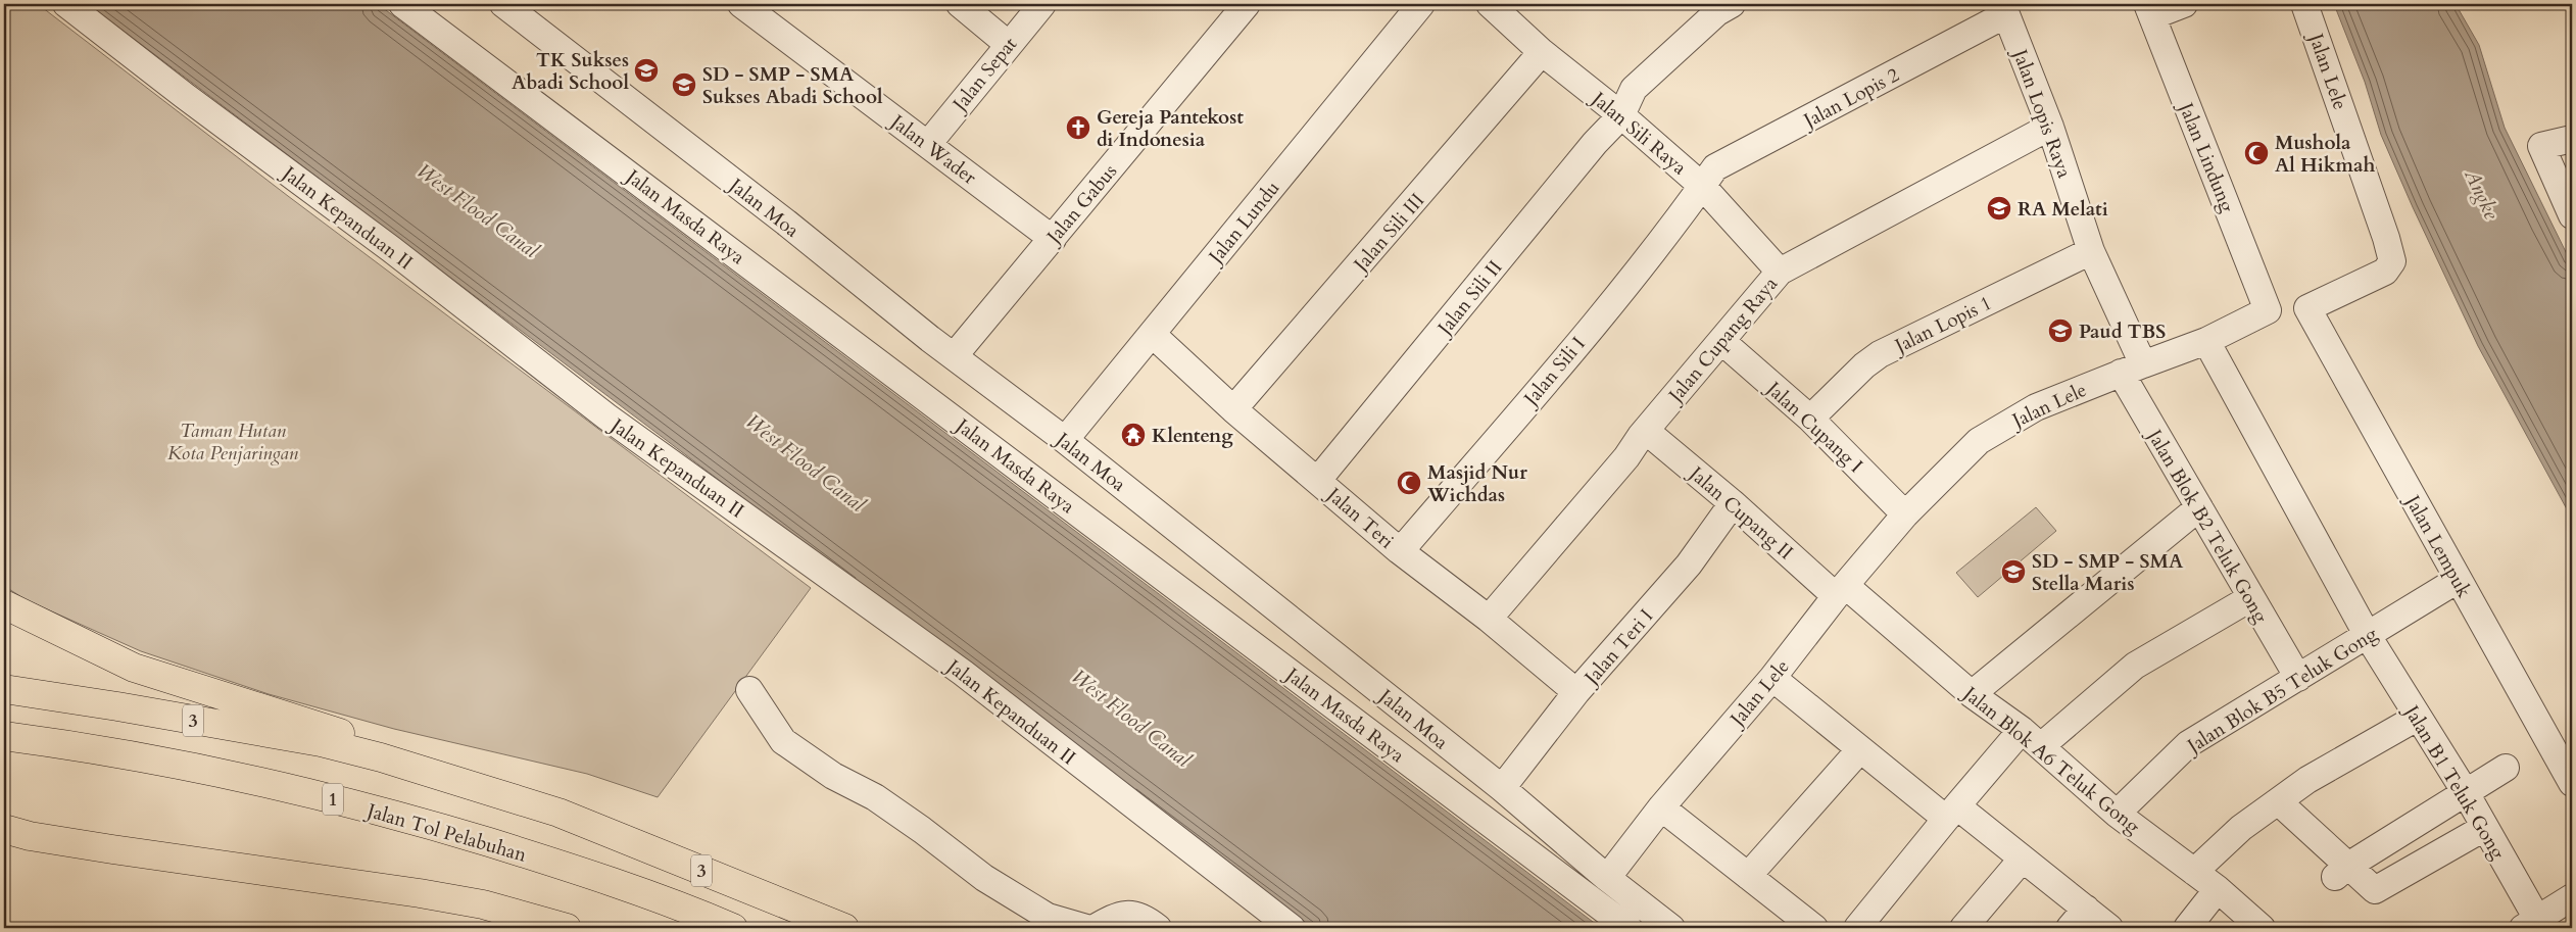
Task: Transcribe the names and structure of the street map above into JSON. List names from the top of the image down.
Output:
{
  "streets": {
    "highway": ["3", "1", "Jalan Tol Pelabuhan"],
    "street": [
      "Jalan Lele",
      "Jalan Sepat",
      "Jalan Lopis 2",
      "Jalan Lopis Raya",
      "Jalan Sili Raya",
      "Jalan Wader",
      "Jalan Lindung",
      "Jalan Gabus",
      "Jalan Moa",
      "Jalan Masda Raya",
      "Jalan Kepanduan II",
      "Jalan Lundu",
      "Jalan Sili III",
      "Jalan Sili II",
      "Jalan Lopis 1",
      "Jalan Cupang Raya",
      "Jalan Sili I",
      "Jalan Cupang I",
      "Jalan Cupang II",
      "Jalan Teri",
      "Jalan Blok B2 Teluk Gong",
      "Jalan Lempuk",
      "Jalan Teri I",
      "Jalan Blok B5 Teluk Gong",
      "Jalan Blok A6 Teluk Gong",
      "Jalan B1 Teluk Gong"
    ]
  },
  "crossings": [
    ["Jalan Lele", "Jalan Lopis Raya"],
    ["Jalan Lele", "Jalan Lindung"],
    ["Jalan Lele", "Jalan Moa"],
    ["Jalan Lele", "Jalan Cupang I"],
    ["Jalan Lele", "Jalan Cupang II"],
    ["Jalan Lele", "Jalan Blok B2 Teluk Gong"],
    ["Jalan Lele", "Jalan Lempuk"],
    ["Jalan Lele", "Jalan Blok A6 Teluk Gong"],
    ["Jalan Lele", "Jalan B1 Teluk Gong"],
    ["Jalan Sepat", "Jalan Wader"],
    ["Jalan Lopis 2", "Jalan Lopis Raya"],
    ["Jalan Lopis 2", "Jalan Sili Raya"],
    ["Jalan Lopis 2", "Jalan Sili I"],
    ["Jalan Lopis Raya", "Jalan Lopis 1"],
    ["Jalan Lopis Raya", "Jalan Cupang Raya"],
    ["Jalan Lopis Raya", "Jalan Blok B2 Teluk Gong"],
    ["Jalan Sili Raya", "Jalan Sili III"],
    ["Jalan Sili Raya", "Jalan Sili II"],
    ["Jalan Sili Raya", "Jalan Cupang Raya"],
    ["Jalan Sili Raya", "Jalan Sili I"],
    ["Jalan Wader", "Jalan Gabus"],
    ["Jalan Gabus", "Jalan Moa"],
    ["Jalan Moa", "Jalan Lundu"],
    ["Jalan Moa", "Jalan Teri I"],
    ["Jalan Lundu", "Jalan Teri"],
    ["Jalan Sili III", "Jalan Teri"],
    ["Jalan Sili II", "Jalan Teri"],
    ["Jalan Lopis 1", "Jalan Cupang I"],
    ["Jalan Cupang Raya", "Jalan Cupang I"],
    ["Jalan Cupang Raya", "Jalan Cupang II"],
    ["Jalan Cupang Raya", "Jalan Teri"],
    ["Jalan Sili I", "Jalan Teri"],
    ["Jalan Cupang II", "Jalan Teri I"],
    ["Jalan Cupang II", "Jalan Blok A6 Teluk Gong"],
    ["Jalan Teri", "Jalan Teri I"],
    ["Jalan Blok B2 Teluk Gong", "Jalan Blok B5 Teluk Gong"],
    ["Jalan Lempuk", "Jalan Blok B5 Teluk Gong"],
    ["Jalan Blok B5 Teluk Gong", "Jalan Blok A6 Teluk Gong"],
    ["Jalan Blok B5 Teluk Gong", "Jalan B1 Teluk Gong"]
  ],
  "water": ["Angke", "West Flood Canal"],
  "parks": ["Taman Hutan Kota Penjaringan"],
  "places": {
    "school or university": [
      "TK Sukses Abadi School",
      "SD - SMP - SMA Sukses Abadi School",
      "RA Melati",
      "Paud TBS",
      "SD - SMP - SMA Stella Maris"
    ],
    "church": ["Gereja Pantekost di Indonesia"],
    "mosque": ["Mushola Al Hikmah", "Masjid Nur Wichdas"],
    "temple": ["Klenteng"]
  }
}
